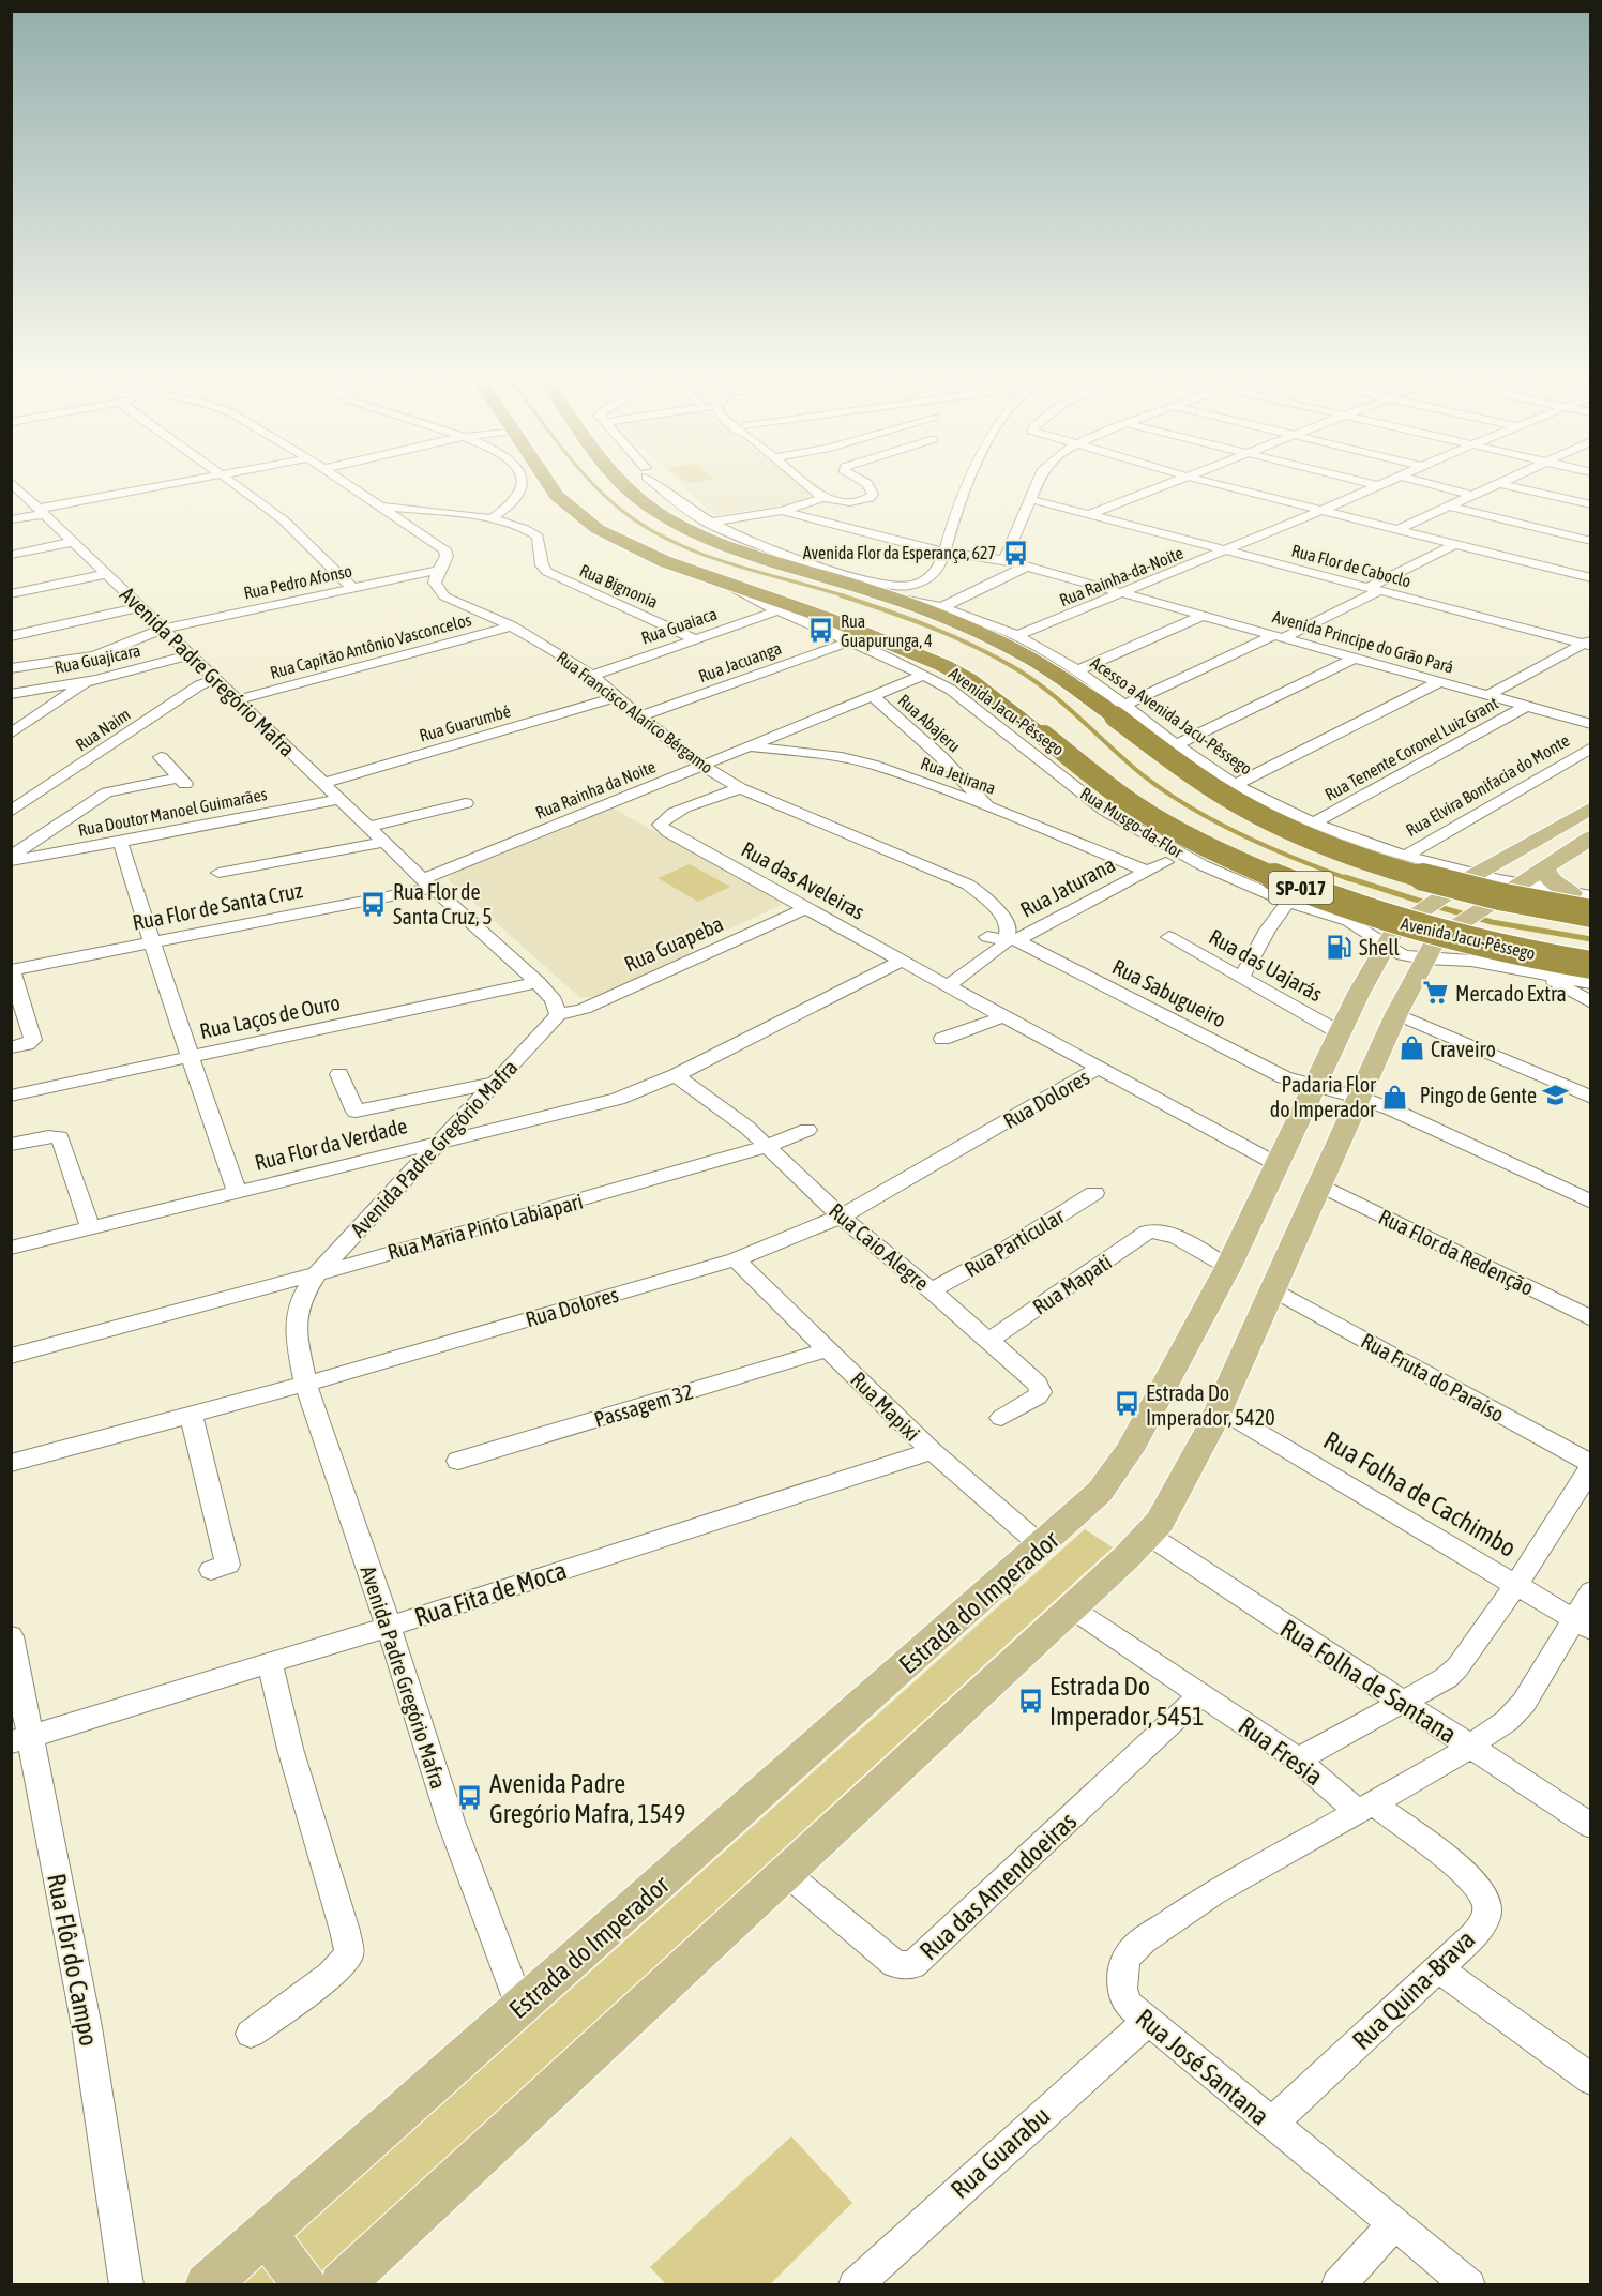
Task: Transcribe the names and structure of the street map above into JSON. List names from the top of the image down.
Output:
{
  "streets": {
    "highway": ["Avenida Jacu-Pêssego", "SP-017"],
    "main road": ["Estrada do Imperador"],
    "street": [
      "Rua Flor de Caboclo",
      "Rua Rainha-da-Noite",
      "Rua Pedro Afonso",
      "Rua Bignonia",
      "Rua Guaiaca",
      "Avenida Principe do Grão Pará",
      "Rua Capitão Antônio Vasconcelos",
      "Rua Guajicara",
      "Rua Jacuanga",
      "Avenida Padre Gregório Mafra",
      "Rua Francisco Alarico Bérgamo",
      "Acesso a Avenida Jacu-Pêssego",
      "Rua Guarumbé",
      "Rua Abajeru",
      "Rua Naim",
      "Rua Tenente Coronel Luiz Grant",
      "Rua Jetirana",
      "Rua Elvira Bonifacia do Monte",
      "Rua Rainha da Noite",
      "Rua Doutor Manoel Guimarães",
      "Rua Musgo-da-Flor",
      "Rua das Aveleiras",
      "Rua Jaturana",
      "Rua Flor de Santa Cruz",
      "Rua Guapeba",
      "Rua das Uajarás",
      "Rua Sabugueiro",
      "Rua Laços de Ouro",
      "Rua Dolores",
      "Rua Flor da Verdade",
      "Rua Maria Pinto Labiapari",
      "Rua Particular",
      "Rua Caio Alegre",
      "Rua Flor da Redenção",
      "Rua Mapati",
      "Rua Fruta do Paraíso",
      "Passagem 32",
      "Rua Mapixi",
      "Rua Folha de Cachimbo",
      "Rua Fita de Moca",
      "Rua Folha de Santana",
      "Rua Fresia",
      "Rua das Amendoeiras",
      "Rua Flôr do Campo",
      "Rua Quina-Brava",
      "Rua José Santana",
      "Rua Guarabu"
    ]
  },
  "crossings": [
    ["Rua Flor de Caboclo", "Rua Rainha-da-Noite"],
    ["Rua Rainha-da-Noite", "Avenida Principe do Grão Pará"],
    ["Rua Rainha-da-Noite", "Acesso a Avenida Jacu-Pêssego"],
    ["Rua Pedro Afonso", "Avenida Padre Gregório Mafra"],
    ["Rua Pedro Afonso", "Rua Francisco Alarico Bérgamo"],
    ["Rua Bignonia", "Rua Guaiaca"],
    ["Rua Guaiaca", "Rua Francisco Alarico Bérgamo"],
    ["Rua Guaiaca", "Rua Musgo-da-Flor"],
    ["Avenida Principe do Grão Pará", "Rua Tenente Coronel Luiz Grant"],
    ["Rua Capitão Antônio Vasconcelos", "Avenida Padre Gregório Mafra"],
    ["Rua Capitão Antônio Vasconcelos", "Rua Francisco Alarico Bérgamo"],
    ["Rua Guajicara", "Avenida Padre Gregório Mafra"],
    ["Rua Jacuanga", "Rua Francisco Alarico Bérgamo"],
    ["Rua Jacuanga", "Rua Musgo-da-Flor"],
    ["Avenida Padre Gregório Mafra", "Rua Guarumbé"],
    ["Avenida Padre Gregório Mafra", "Rua Naim"],
    ["Avenida Padre Gregório Mafra", "Rua Rainha da Noite"],
    ["Avenida Padre Gregório Mafra", "Rua Doutor Manoel Guimarães"],
    ["Avenida Padre Gregório Mafra", "Rua Flor de Santa Cruz"],
    ["Avenida Padre Gregório Mafra", "Rua Guapeba"],
    ["Avenida Padre Gregório Mafra", "Rua Laços de Ouro"],
    ["Avenida Padre Gregório Mafra", "Rua Dolores"],
    ["Avenida Padre Gregório Mafra", "Rua Flor da Verdade"],
    ["Avenida Padre Gregório Mafra", "Rua Maria Pinto Labiapari"],
    ["Avenida Padre Gregório Mafra", "Rua Fita de Moca"],
    ["Avenida Padre Gregório Mafra", "Estrada do Imperador"],
    ["Avenida Jacu-Pêssego", "Rua Musgo-da-Flor"],
    ["Rua Francisco Alarico Bérgamo", "Rua Guarumbé"],
    ["Rua Francisco Alarico Bérgamo", "Rua Rainha da Noite"],
    ["Rua Francisco Alarico Bérgamo", "Rua das Aveleiras"],
    ["Rua Francisco Alarico Bérgamo", "Rua Jaturana"],
    ["Rua Francisco Alarico Bérgamo", "Rua Sabugueiro"],
    ["Acesso a Avenida Jacu-Pêssego", "Rua Tenente Coronel Luiz Grant"],
    ["Acesso a Avenida Jacu-Pêssego", "Rua Elvira Bonifacia do Monte"],
    ["Acesso a Avenida Jacu-Pêssego", "SP-017"],
    ["Acesso a Avenida Jacu-Pêssego", "Estrada do Imperador"],
    ["Rua Abajeru", "Rua Jetirana"],
    ["Rua Abajeru", "Rua Rainha da Noite"],
    ["Rua Jetirana", "Rua Rainha da Noite"],
    ["Rua Jetirana", "Rua Jaturana"],
    ["Rua Rainha da Noite", "Rua Musgo-da-Flor"],
    ["Rua Rainha da Noite", "Rua Flor de Santa Cruz"],
    ["Rua Musgo-da-Flor", "Estrada do Imperador"],
    ["Rua das Aveleiras", "Rua Guapeba"],
    ["Rua das Aveleiras", "Rua Dolores"],
    ["Rua das Aveleiras", "Rua Flor da Verdade"],
    ["Rua das Aveleiras", "Estrada do Imperador"],
    ["Rua Jaturana", "Rua Sabugueiro"],
    ["Rua das Uajarás", "Estrada do Imperador"],
    ["Rua Sabugueiro", "Estrada do Imperador"],
    ["Rua Dolores", "Rua Caio Alegre"],
    ["Rua Dolores", "Rua Mapixi"],
    ["Rua Flor da Verdade", "Rua Caio Alegre"],
    ["Rua Maria Pinto Labiapari", "Rua Caio Alegre"],
    ["Rua Particular", "Rua Caio Alegre"],
    ["Rua Caio Alegre", "Rua Mapati"],
    ["Rua Mapati", "Estrada do Imperador"],
    ["Passagem 32", "Rua Mapixi"],
    ["Rua Mapixi", "Rua Fita de Moca"],
    ["Rua Mapixi", "Estrada do Imperador"],
    ["Rua Folha de Cachimbo", "Rua José Santana"],
    ["Rua Fita de Moca", "Rua Flôr do Campo"],
    ["Rua Folha de Santana", "Rua José Santana"],
    ["Rua Fresia", "Rua das Amendoeiras"],
    ["Rua Fresia", "Rua Quina-Brava"],
    ["Rua Fresia", "Rua José Santana"],
    ["Rua Quina-Brava", "Rua José Santana"],
    ["Rua José Santana", "Rua Guarabu"]
  ],
  "places": {
    "bus stop": [
      "Avenida Flor da Esperança, 627",
      "Rua Guapurunga, 4",
      "Rua Flor de Santa Cruz, 5",
      "Estrada Do Imperador, 5420",
      "Estrada Do Imperador, 5451",
      "Avenida Padre Gregório Mafra, 1549"
    ],
    "fuel station": ["Shell"],
    "supermarket": ["Mercado Extra"],
    "shop": ["Craveiro", "Padaria Flor do Imperador"],
    "school or university": ["Pingo de Gente"]
  }
}
